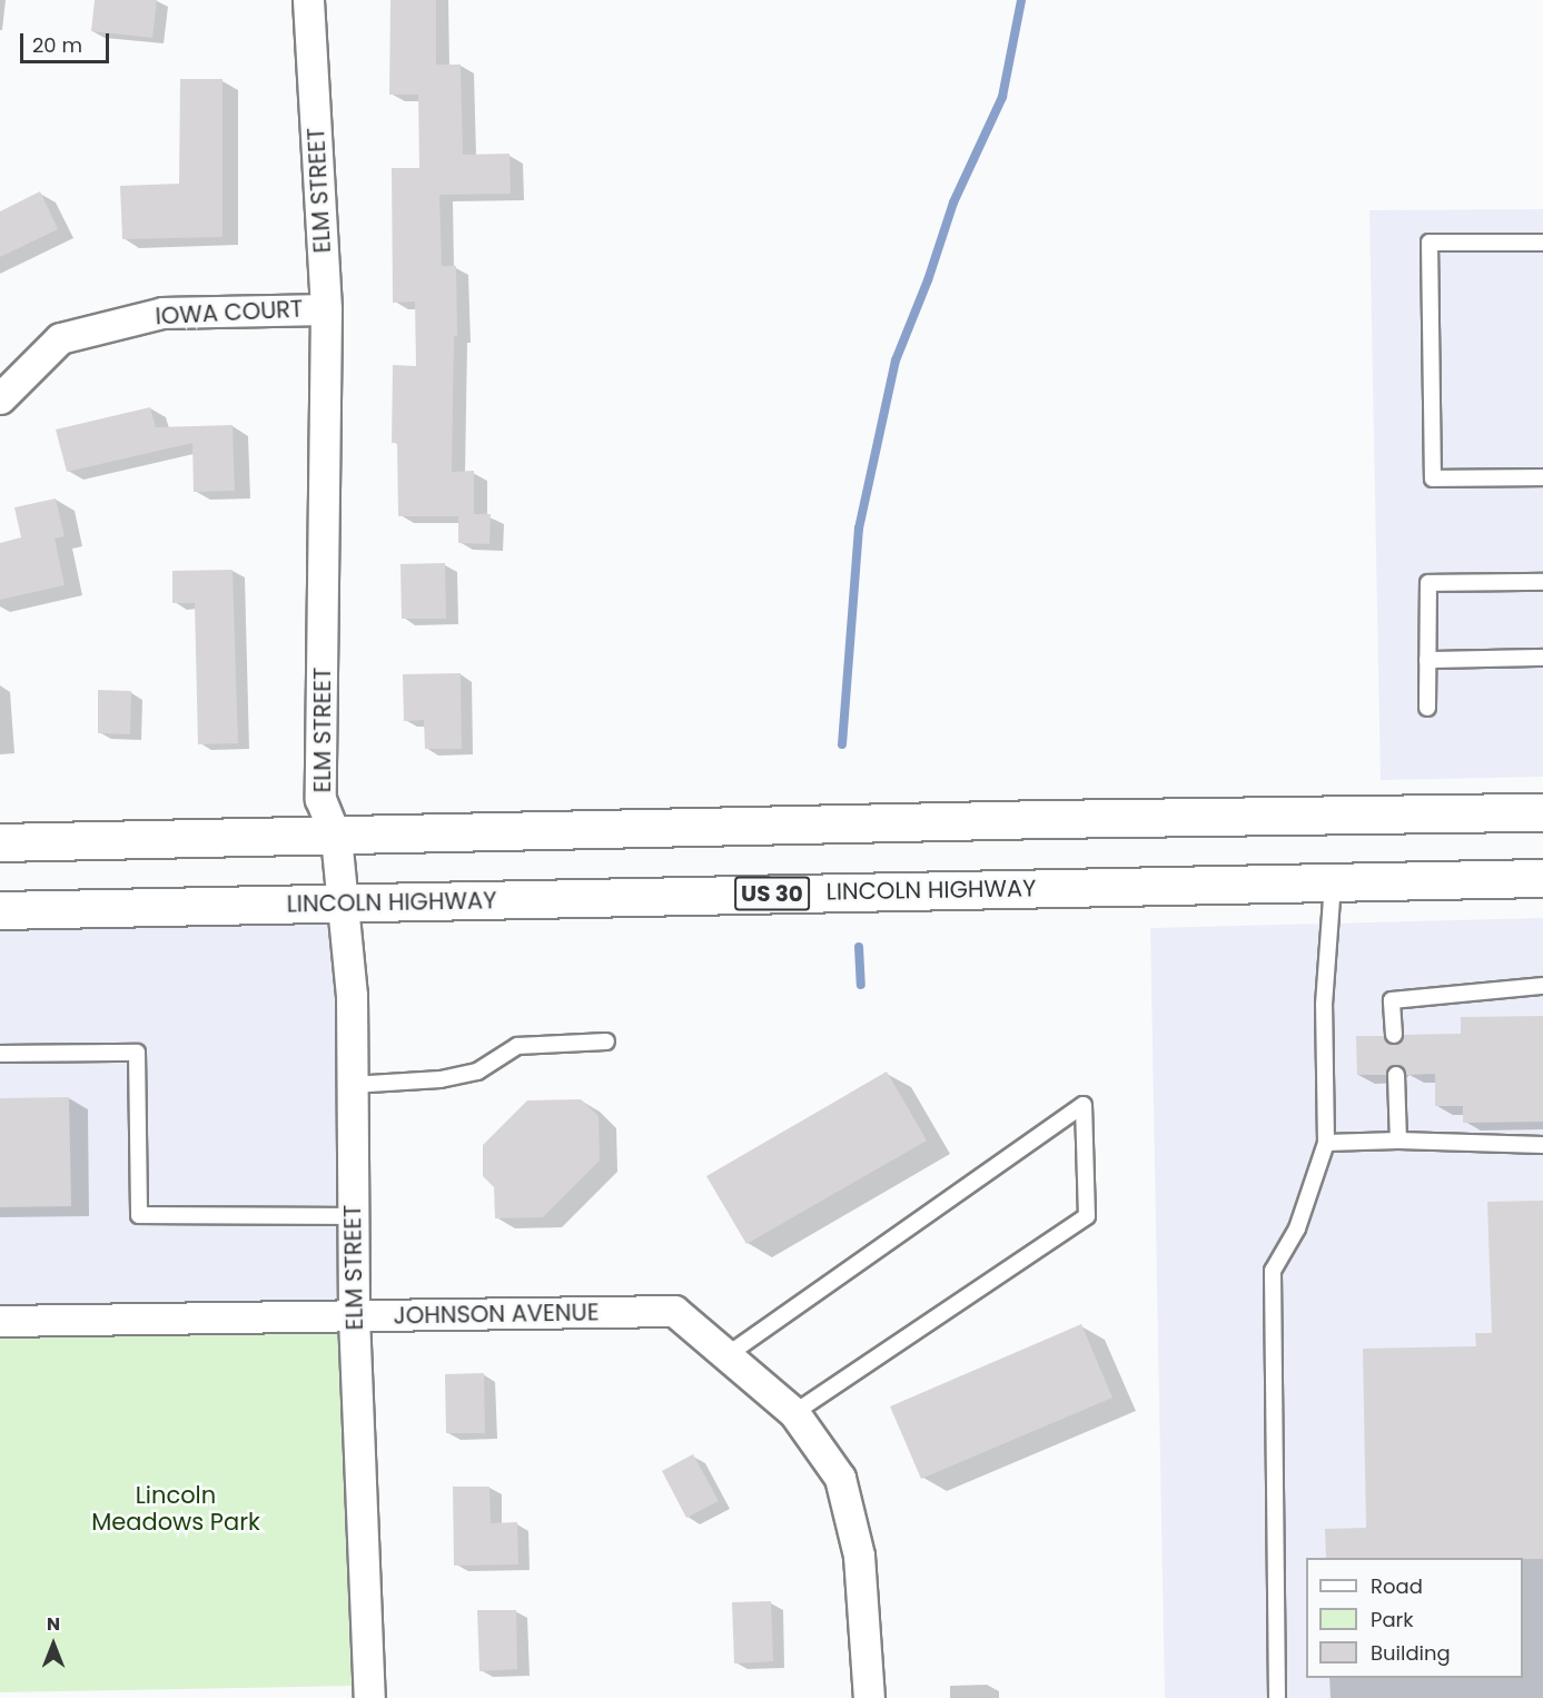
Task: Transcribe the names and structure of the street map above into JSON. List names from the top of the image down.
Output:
{
  "streets": {
    "main road": ["LINCOLN HIGHWAY", "US 30"],
    "street": ["ELM STREET", "IOWA COURT", "JOHNSON AVENUE"]
  },
  "crossings": [
    ["ELM STREET", "IOWA COURT"],
    ["ELM STREET", "LINCOLN HIGHWAY"],
    ["ELM STREET", "JOHNSON AVENUE"]
  ],
  "parks": ["Lincoln Meadows Park"],
  "legend": ["Road", "Park", "Building"],
  "scale_bar": "20 m",
  "north": "top"
}
